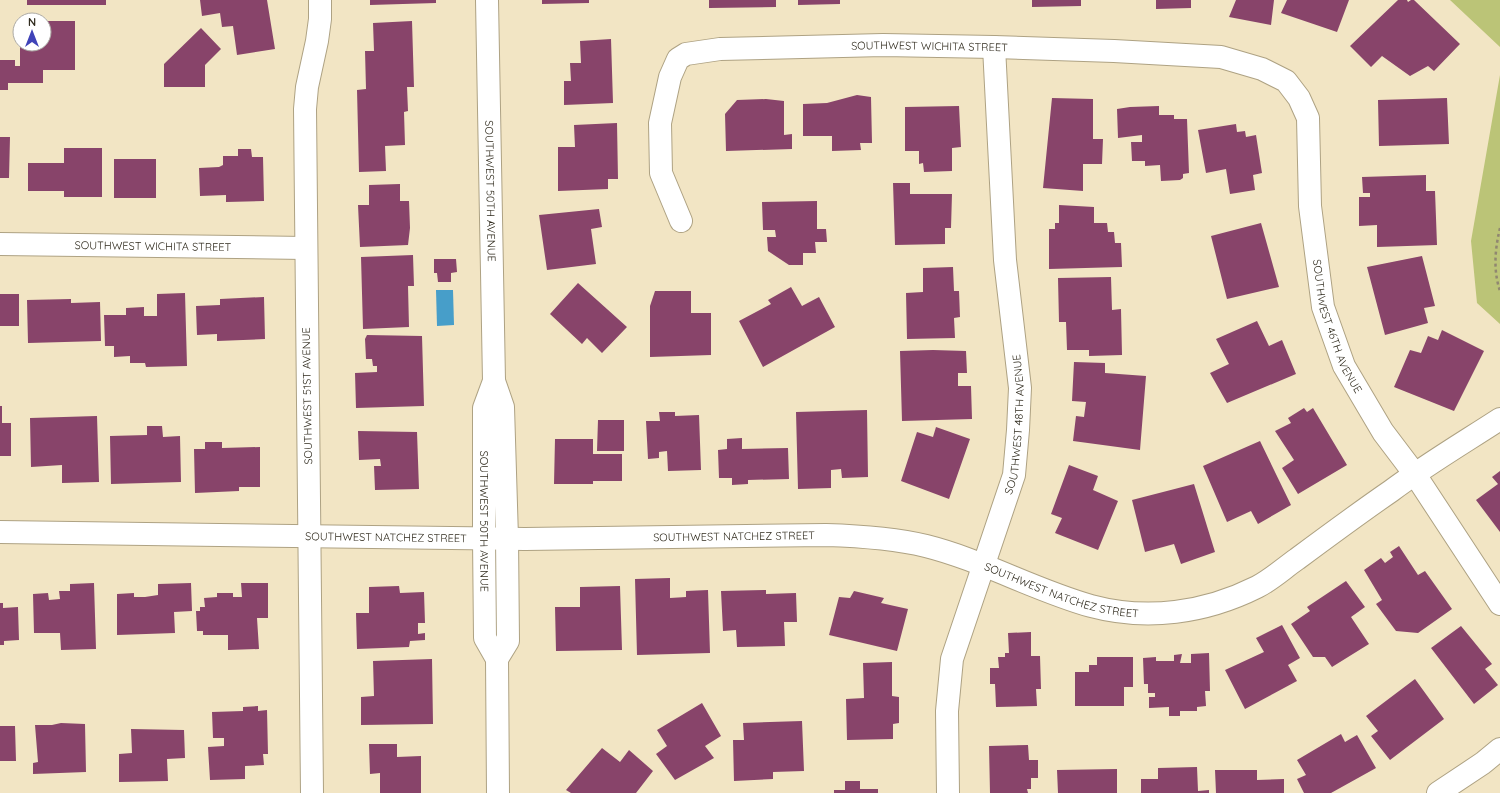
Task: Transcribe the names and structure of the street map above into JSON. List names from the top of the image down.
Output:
{
  "streets": {
    "street": [
      "SOUTHWEST WICHITA STREET",
      "SOUTHWEST 50TH AVENUE",
      "SOUTHWEST 46TH AVENUE",
      "SOUTHWEST 51ST AVENUE",
      "SOUTHWEST 48TH AVENUE",
      "SOUTHWEST NATCHEZ STREET"
    ]
  },
  "crossings": [
    ["SOUTHWEST WICHITA STREET", "SOUTHWEST 46TH AVENUE"],
    ["SOUTHWEST WICHITA STREET", "SOUTHWEST 51ST AVENUE"],
    ["SOUTHWEST WICHITA STREET", "SOUTHWEST 48TH AVENUE"],
    ["SOUTHWEST 50TH AVENUE", "SOUTHWEST NATCHEZ STREET"],
    ["SOUTHWEST 46TH AVENUE", "SOUTHWEST NATCHEZ STREET"],
    ["SOUTHWEST 51ST AVENUE", "SOUTHWEST NATCHEZ STREET"],
    ["SOUTHWEST 48TH AVENUE", "SOUTHWEST NATCHEZ STREET"]
  ],
  "north": "top"
}
